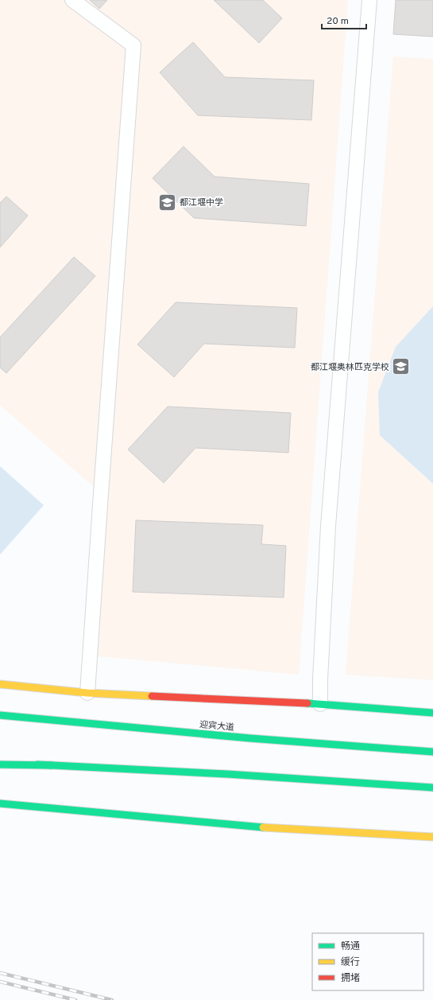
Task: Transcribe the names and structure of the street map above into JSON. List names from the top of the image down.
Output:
{
  "streets": {
    "main road": ["迎宾大道"]
  },
  "places": {
    "school or university": ["都江堰中学", "都江堰奥林匹克学校"]
  },
  "legend": ["畅通", "缓行", "拥堵"],
  "scale_bar": "20 m"
}
